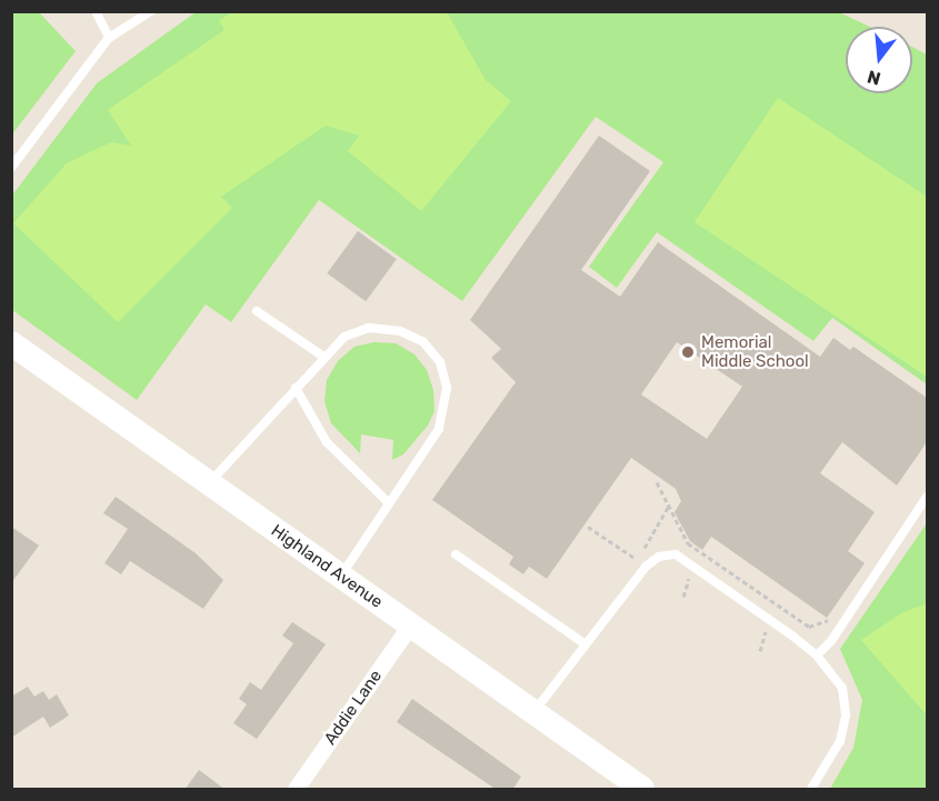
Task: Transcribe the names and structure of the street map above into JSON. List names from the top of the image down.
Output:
{
  "streets": {
    "street": ["Highland Avenue", "Addie Lane"]
  },
  "crossings": [
    ["Highland Avenue", "Addie Lane"]
  ],
  "places": ["Memorial Middle School"],
  "north": "bottom"
}
